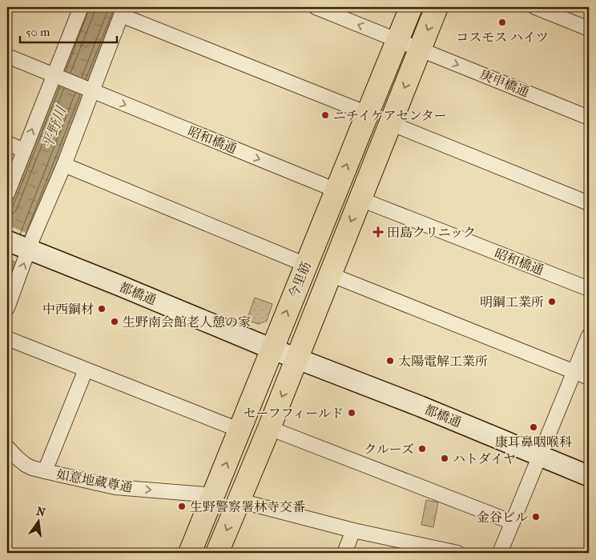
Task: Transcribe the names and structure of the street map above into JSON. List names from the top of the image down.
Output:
{
  "streets": {
    "main road": ["今里筋"],
    "street": [
      "庚申橋通",
      "昭和橋通",
      "都橋通",
      "如意地蔵尊通"
    ]
  },
  "crossings": [
    ["庚申橋通", "今里筋"],
    ["昭和橋通", "今里筋"],
    ["今里筋", "都橋通"],
    ["今里筋", "如意地蔵尊通"]
  ],
  "water": ["平野川"],
  "places": {
    "other": [
      "コスモス ハイツ",
      "ニチイケアセンター",
      "明鋼工業所",
      "中西鋼材",
      "生野南会館老人憩の家",
      "太陽電解工業所",
      "セーフフィールド",
      "康耳鼻咽喉科",
      "クルーズ",
      "ハトダイヤ",
      "生野警察署林寺交番",
      "金谷ビル"
    ],
    "health": ["田島クリニック"]
  },
  "scale_bar": "50 m",
  "north": "top"
}
